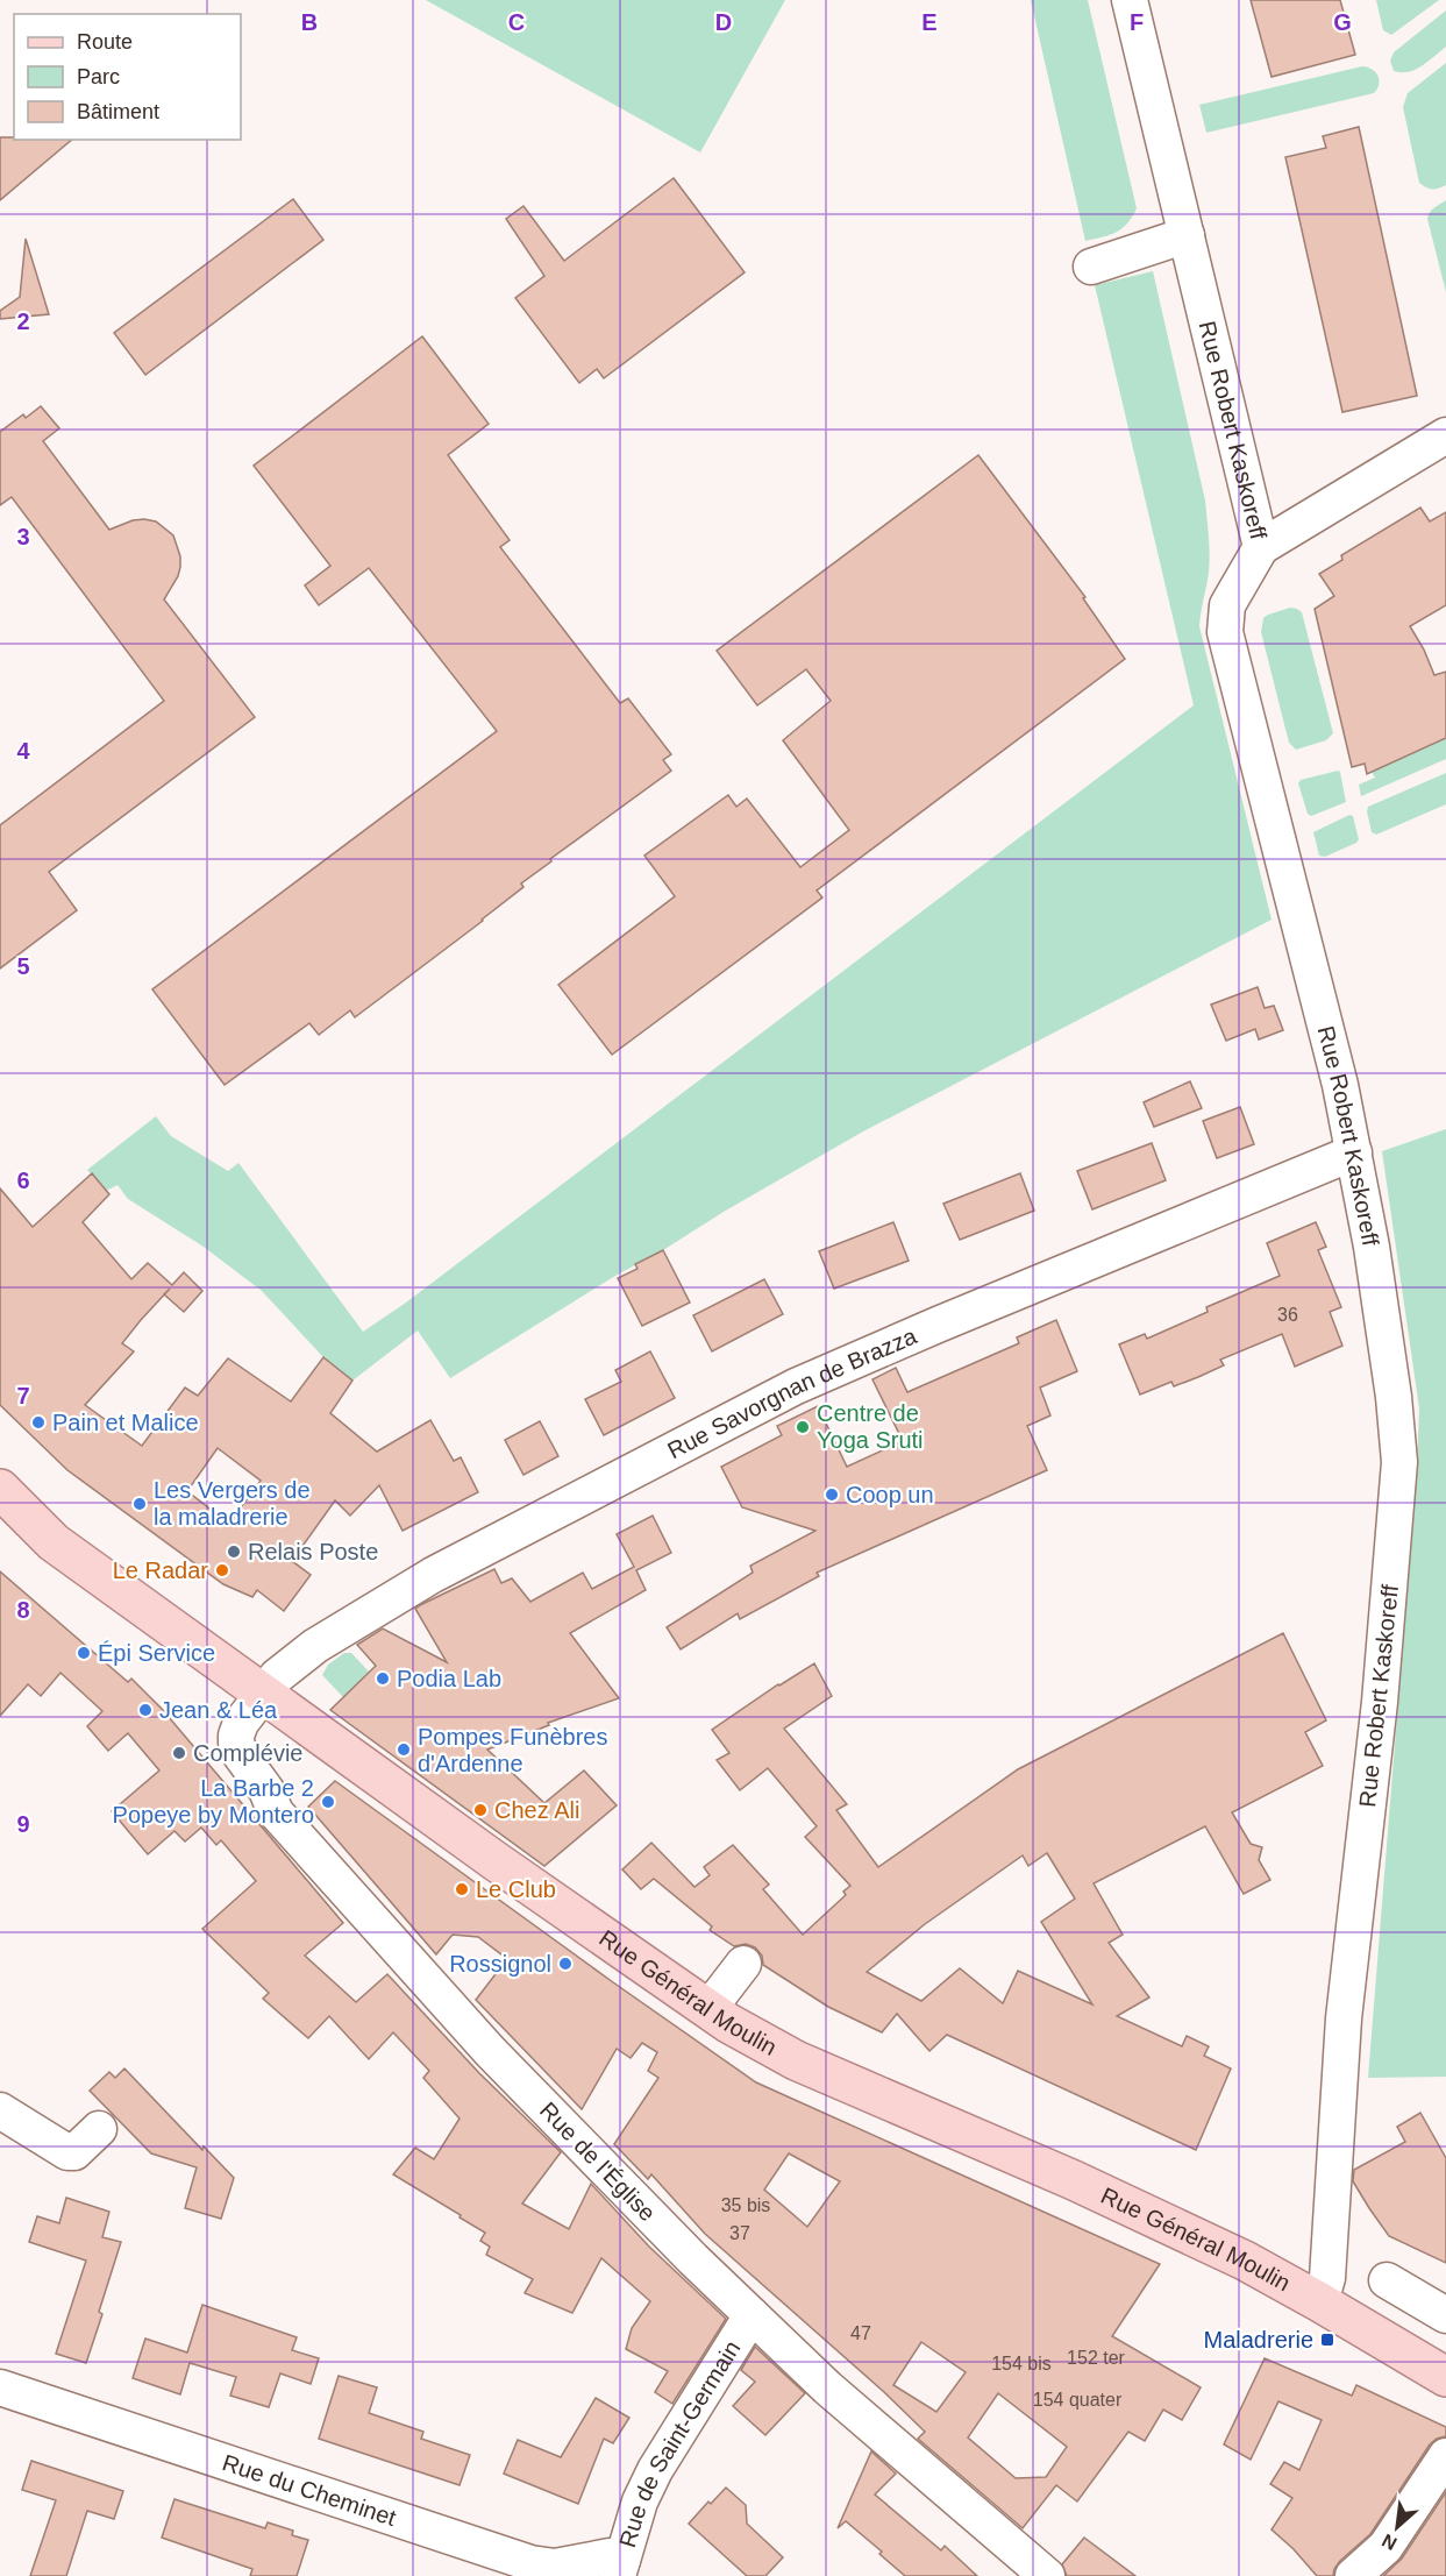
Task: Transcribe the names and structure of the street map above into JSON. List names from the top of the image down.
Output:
{
  "streets": {
    "main road": ["Rue Général Moulin"],
    "street": [
      "Rue Robert Kaskoreff",
      "Rue Savorgnan de Brazza",
      "Rue de l'Église",
      "Rue de Saint-Germain",
      "Rue du Cheminet"
    ]
  },
  "crossings": [
    ["Rue Robert Kaskoreff", "Rue Savorgnan de Brazza"],
    ["Rue Robert Kaskoreff", "Rue Général Moulin"],
    ["Rue Savorgnan de Brazza", "Rue Général Moulin"],
    ["Rue Savorgnan de Brazza", "Rue de l'Église"],
    ["Rue Général Moulin", "Rue de l'Église"],
    ["Rue de l'Église", "Rue de Saint-Germain"],
    ["Rue de Saint-Germain", "Rue du Cheminet"]
  ],
  "places": {
    "other": [
      "Pain et Malice",
      "Centre de Yoga Sruti",
      "Coop un",
      "Les Vergers de la maladrerie",
      "Relais Poste",
      "Le Radar",
      "Épi Service",
      "Podia Lab",
      "Jean & Léa",
      "Pompes Funèbres d'Ardenne",
      "Complévie",
      "La Barbe 2 Popeye by Montero",
      "Chez Ali",
      "Le Club",
      "Rossignol"
    ],
    "transit": ["Maladrerie"]
  },
  "house_numbers": [
    "36",
    "35 bis",
    "37",
    "47",
    "152 ter",
    "154 bis",
    "154 quater"
  ],
  "legend": ["Route", "Parc", "Bâtiment"],
  "north": "bottom left",
  "grid": {
    "columns": [
      "B",
      "C",
      "D",
      "E",
      "F",
      "G"
    ],
    "rows": [
      "2",
      "3",
      "4",
      "5",
      "6",
      "7",
      "8",
      "9"
    ]
  }
}
